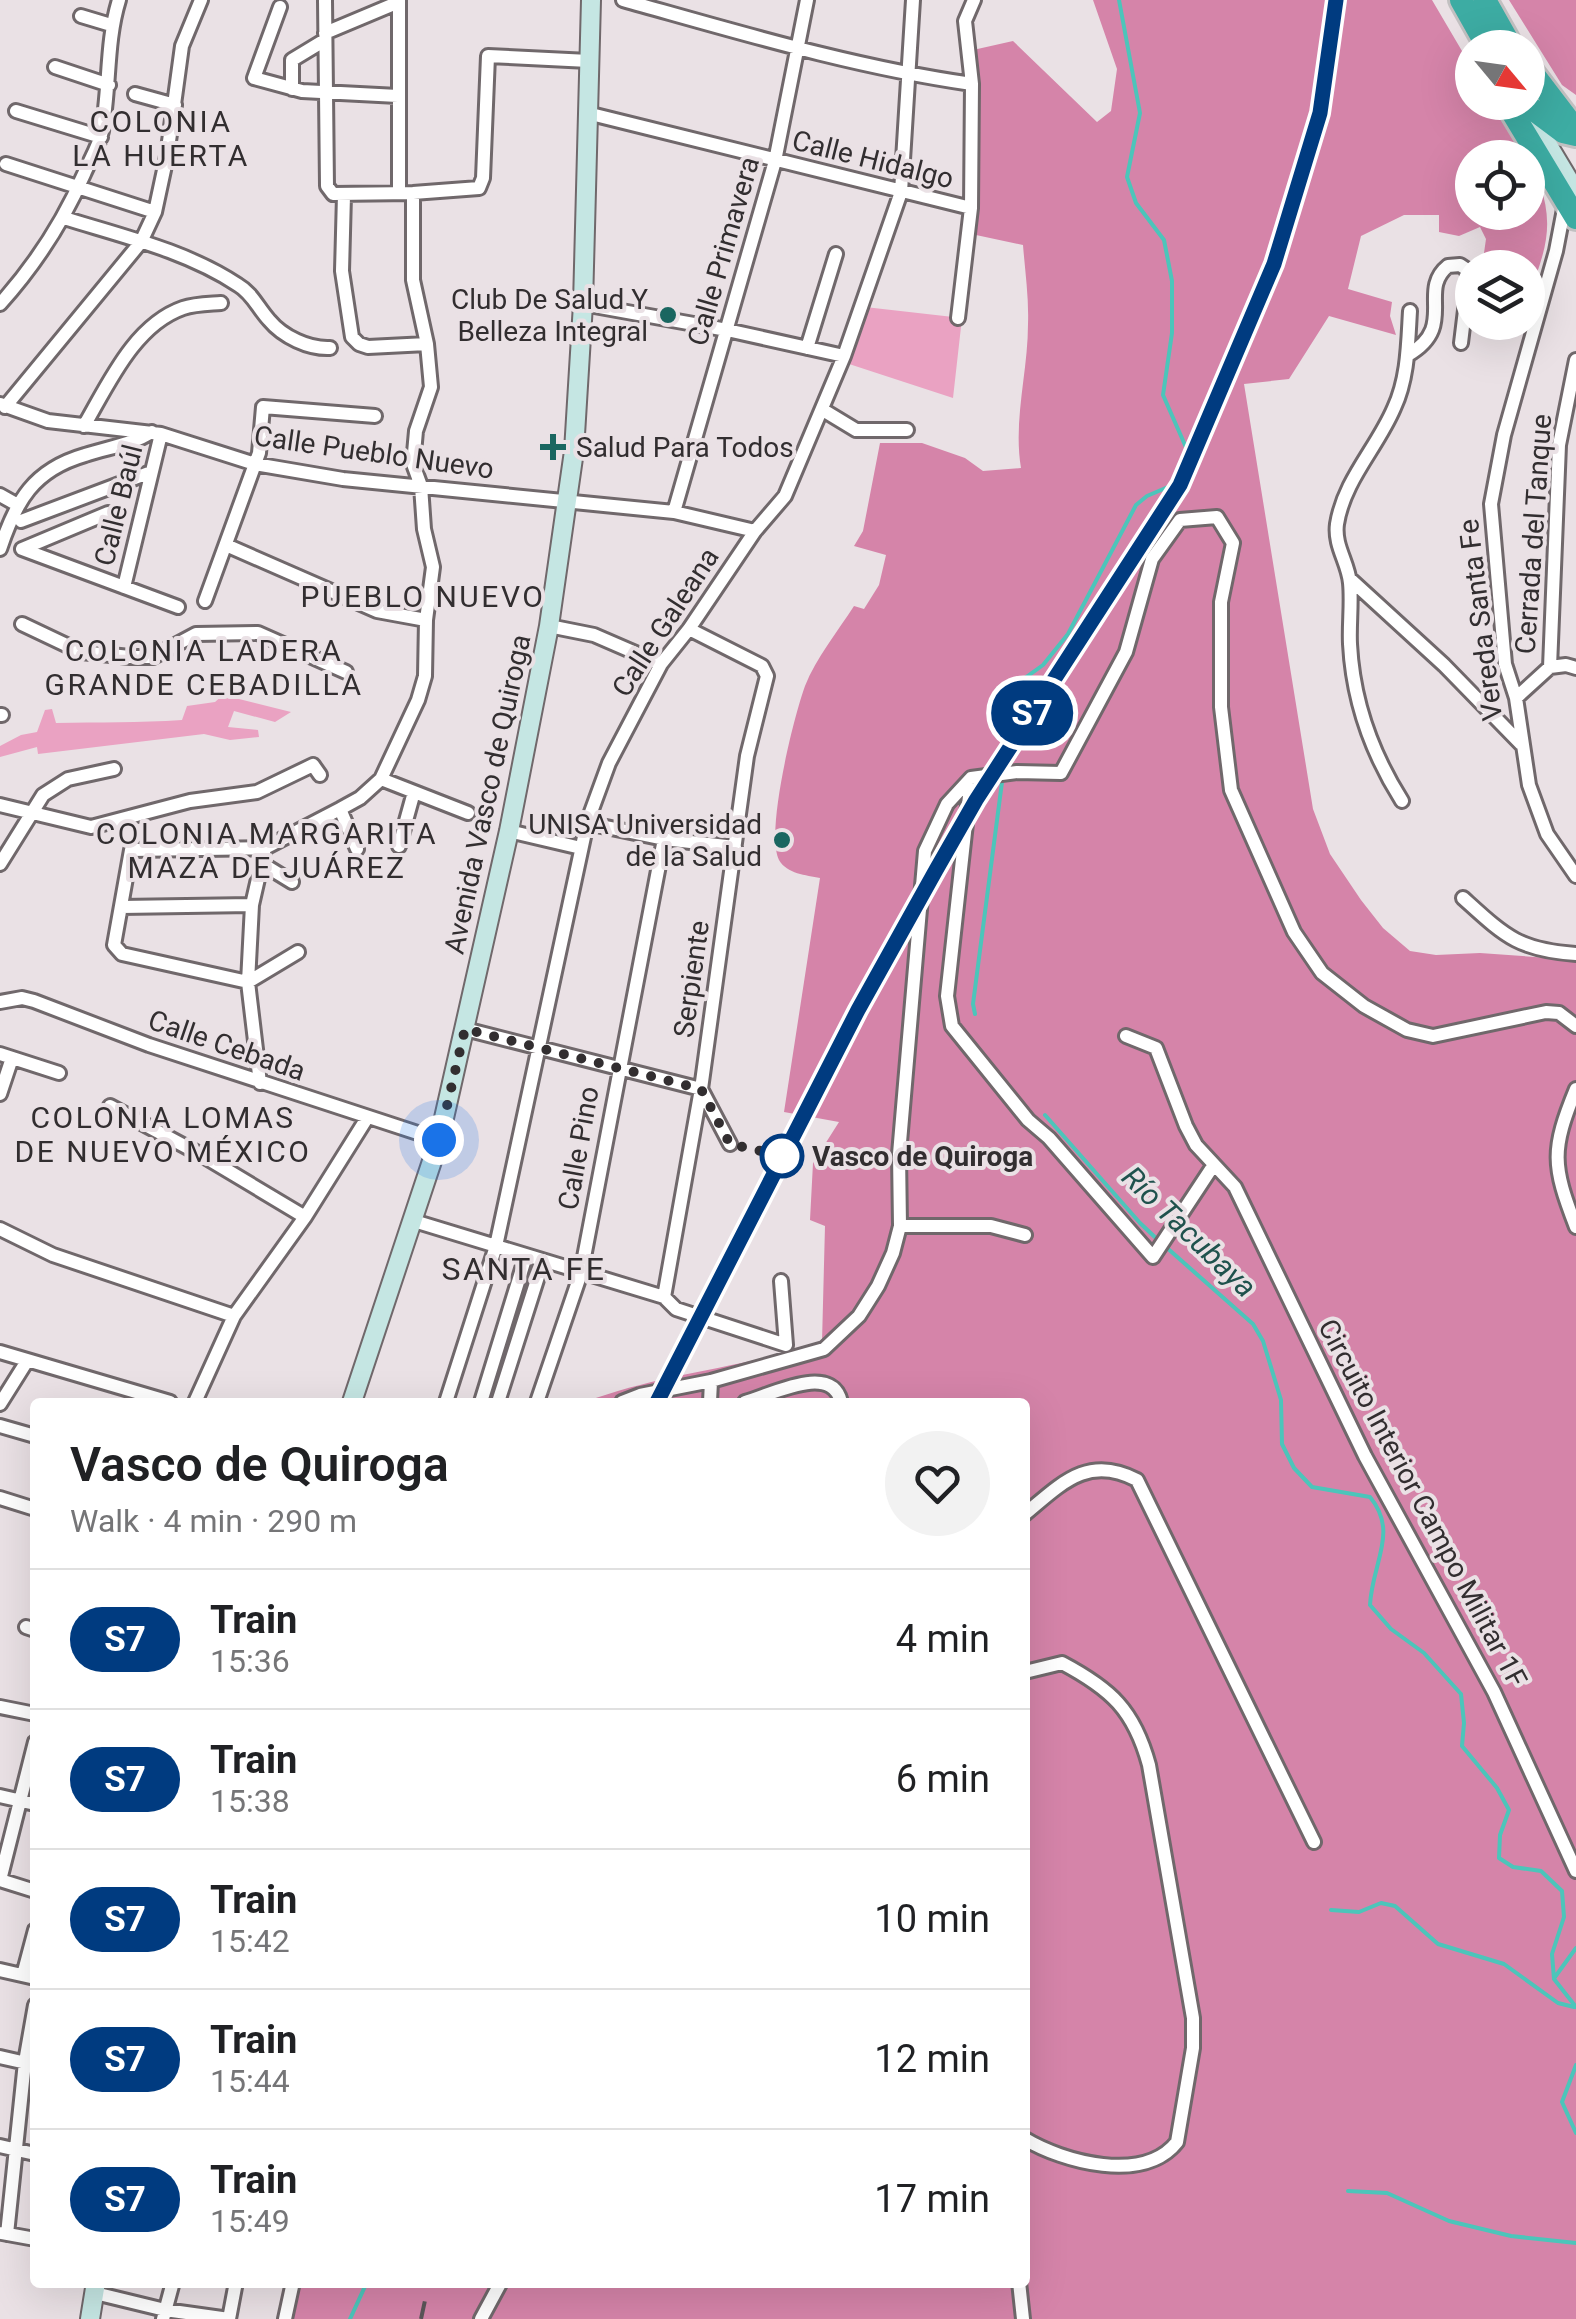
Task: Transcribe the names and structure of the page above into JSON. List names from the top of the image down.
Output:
{
  "streets": {
    "main road": ["Avenida Vasco de Quiroga"],
    "street": [
      "Calle Hidalgo",
      "Calle Primavera",
      "Calle Pueblo Nuevo",
      "Calle Baúl",
      "Cerrada del Tanque",
      "Vereda Santa Fe",
      "Calle Galeana",
      "Serpiente",
      "Calle Cebada",
      "Calle Pino",
      "Circuito Interior Campo Militar 1F"
    ]
  },
  "crossings": [
    ["Calle Hidalgo", "Calle Primavera"],
    ["Calle Hidalgo", "Calle Galeana"],
    ["Calle Hidalgo", "Avenida Vasco de Quiroga"],
    ["Calle Primavera", "Calle Pueblo Nuevo"],
    ["Calle Pueblo Nuevo", "Calle Baúl"],
    ["Calle Pueblo Nuevo", "Calle Galeana"],
    ["Calle Pueblo Nuevo", "Avenida Vasco de Quiroga"],
    ["Cerrada del Tanque", "Vereda Santa Fe"],
    ["Calle Galeana", "Serpiente"],
    ["Avenida Vasco de Quiroga", "Calle Cebada"]
  ],
  "districts": [
    "COLONIA LA HUERTA",
    "PUEBLO NUEVO",
    "COLONIA LADERA GRANDE CEBADILLA",
    "COLONIA MARGARITA MAZA DE JUÁREZ",
    "COLONIA LOMAS DE NUEVO MÉXICO",
    "SANTA FE"
  ],
  "water": ["Río Tacubaya"],
  "places": {
    "other": ["Club De Salud Y Belleza Integral", "UNISA Universidad de la Salud", "Vasco de Quiroga"],
    "health": ["Salud Para Todos"]
  },
  "north": "bottom right",
  "page": {
    "on_map": "S7",
    "heading": ["Vasco de Quiroga", "Walk · 4 min · 290 m"],
    "list": [
      {
        "mark": "S7",
        "name": "Train",
        "note": "15:36",
        "value": "4 min"
      },
      {
        "mark": "S7",
        "name": "Train",
        "note": "15:38",
        "value": "6 min"
      },
      {
        "mark": "S7",
        "name": "Train",
        "note": "15:42",
        "value": "10 min"
      },
      {
        "mark": "S7",
        "name": "Train",
        "note": "15:44",
        "value": "12 min"
      },
      {
        "mark": "S7",
        "name": "Train",
        "note": "15:49",
        "value": "17 min"
      }
    ]
  }
}
